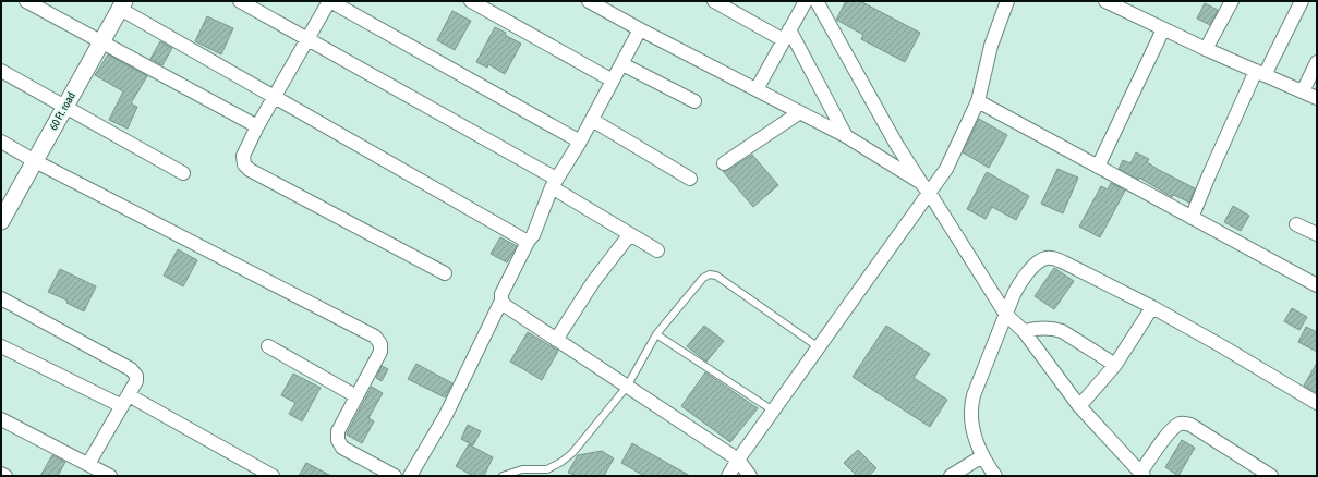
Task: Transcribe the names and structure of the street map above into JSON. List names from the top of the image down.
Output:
{
  "streets": {
    "street": ["60 Ft. road"]
  }
}
